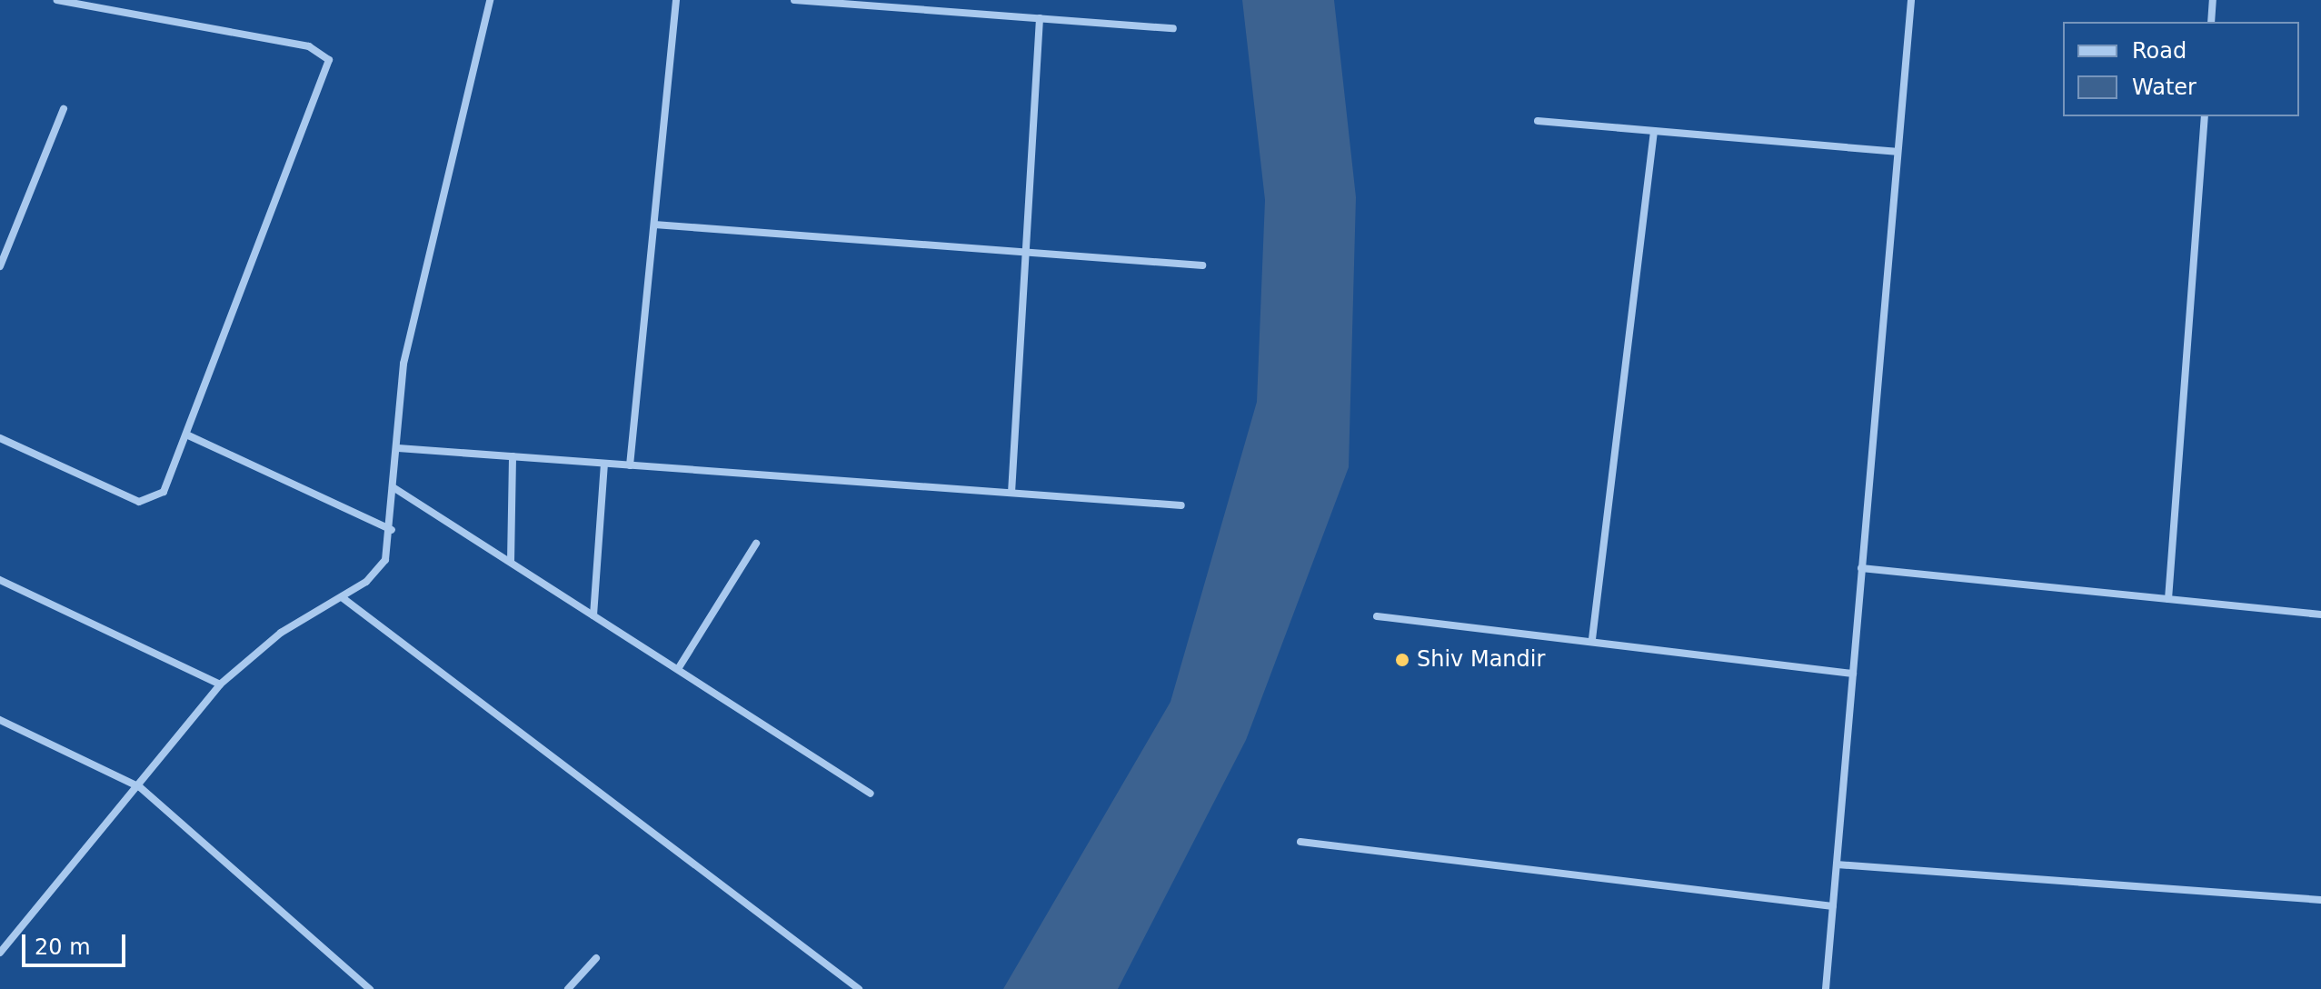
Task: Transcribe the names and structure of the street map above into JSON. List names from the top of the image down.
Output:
{
  "places": ["Shiv Mandir"],
  "legend": ["Road", "Water"],
  "scale_bar": "20 m"
}
